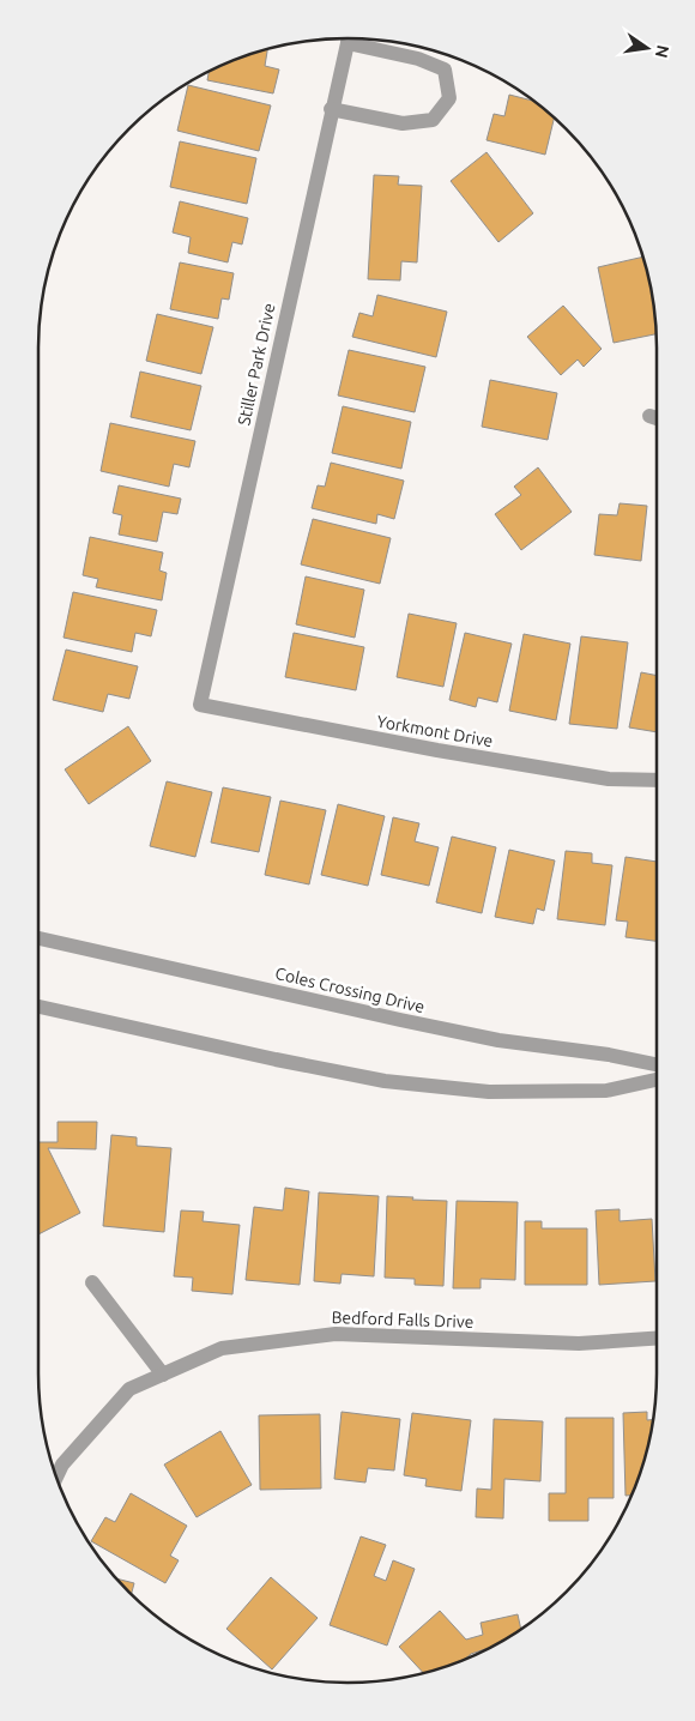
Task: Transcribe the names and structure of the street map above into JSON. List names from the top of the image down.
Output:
{
  "streets": {
    "street": [
      "Stiller Park Drive",
      "Yorkmont Drive",
      "Coles Crossing Drive",
      "Bedford Falls Drive"
    ]
  },
  "crossings": [
    ["Stiller Park Drive", "Yorkmont Drive"]
  ],
  "north": "right"
}
